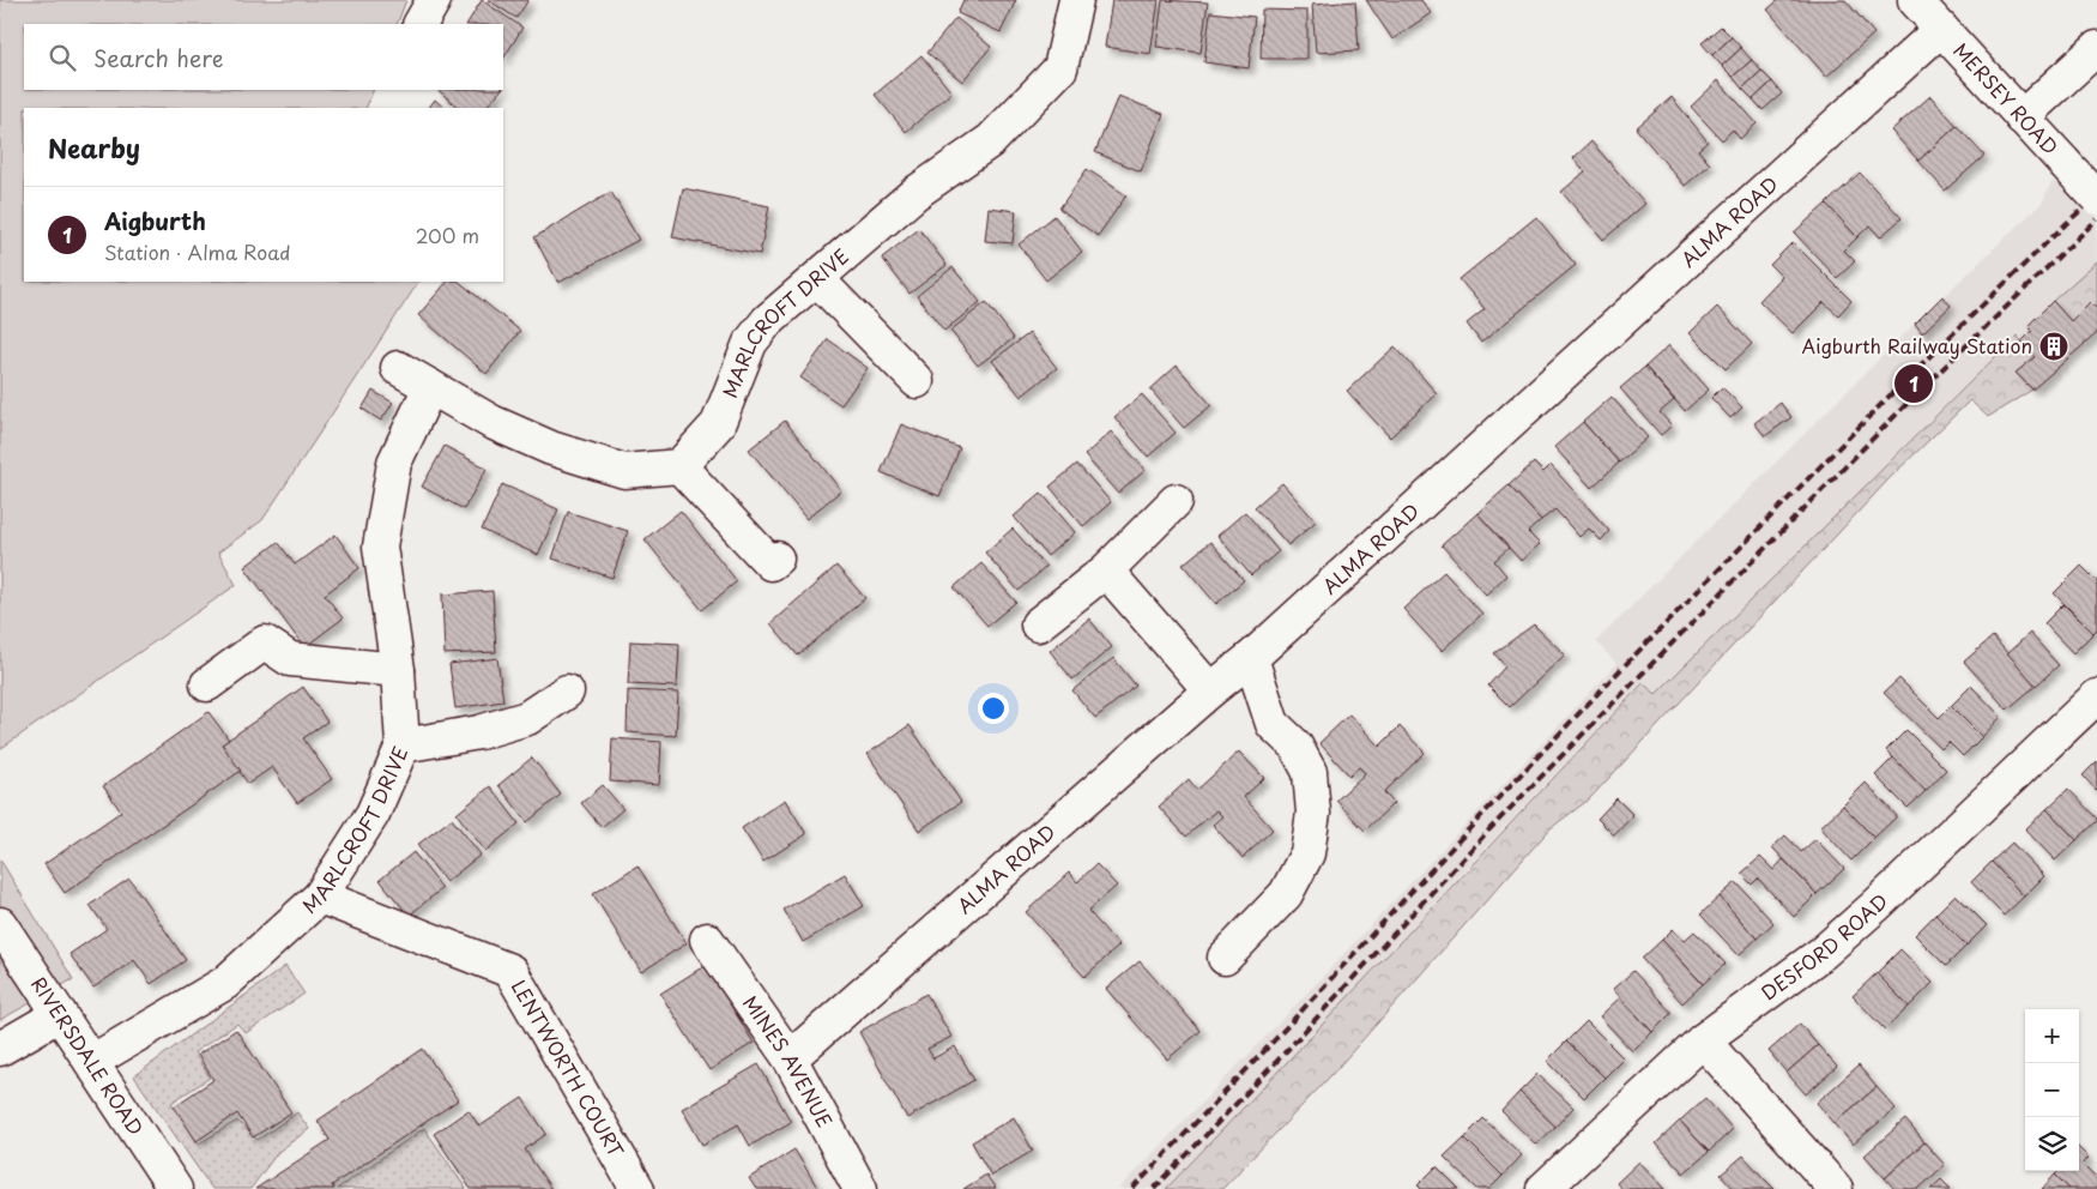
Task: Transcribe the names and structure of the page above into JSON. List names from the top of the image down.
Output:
{
  "streets": {
    "street": [
      "MERSEY ROAD",
      "ALMA ROAD",
      "MARLCROFT DRIVE",
      "DESFORD ROAD",
      "RIVERSDALE ROAD",
      "MINES AVENUE",
      "LENTWORTH COURT"
    ]
  },
  "crossings": [
    ["MERSEY ROAD", "ALMA ROAD"],
    ["ALMA ROAD", "MINES AVENUE"],
    ["MARLCROFT DRIVE", "RIVERSDALE ROAD"],
    ["MARLCROFT DRIVE", "LENTWORTH COURT"]
  ],
  "places": {
    "building": ["Aigburth Railway Station"]
  },
  "page": {
    "search": "Search here",
    "heading": "Nearby",
    "list": [
      {
        "mark": "1",
        "name": "Aigburth",
        "note": "Station · Alma Road",
        "value": "200 m"
      }
    ],
    "pins": "1",
    "map_buttons": ["+", "−"]
  }
}
